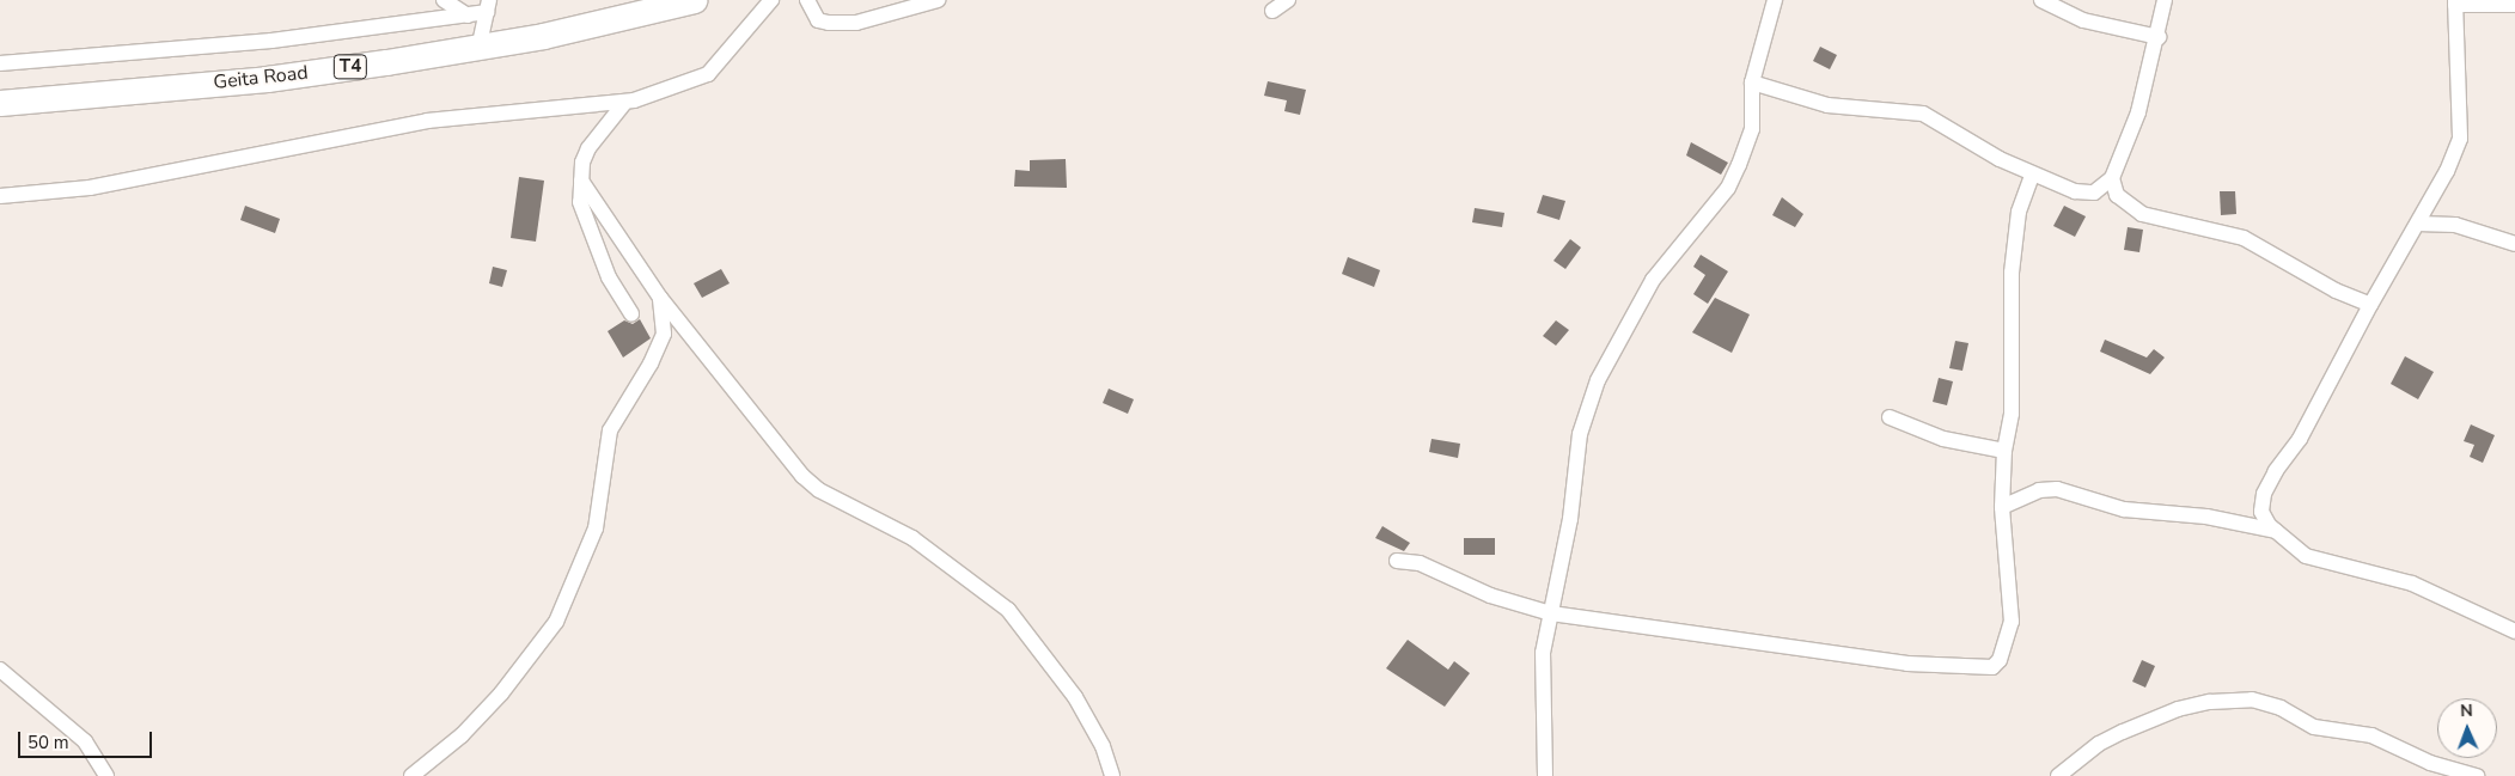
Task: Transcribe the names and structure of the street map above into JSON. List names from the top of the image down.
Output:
{
  "streets": {
    "highway": ["T4", "Geita Road"]
  },
  "scale_bar": "50 m",
  "north": "top"
}
